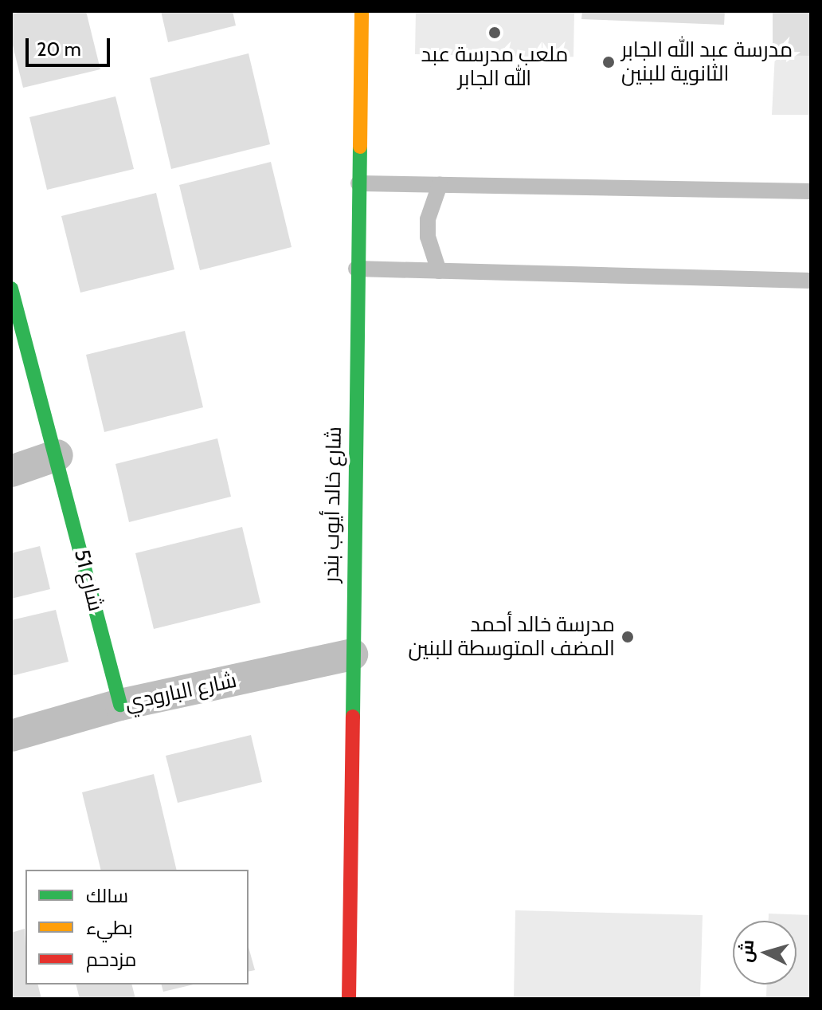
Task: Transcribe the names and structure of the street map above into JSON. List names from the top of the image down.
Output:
{
  "streets": {
    "street": ["شارع خالد أيوب بندر", "شارع 51", "شارع البارودي"]
  },
  "crossings": [
    ["شارع خالد أيوب بندر", "شارع البارودي"],
    ["شارع 51", "شارع البارودي"]
  ],
  "places": ["ملعب مدرسة عبد الله الجابر", "مدرسة عبد الله الجابر الثانوية للبنين", "مدرسة خالد أحمد المضف المتوسطة للبنين"],
  "legend": ["سالك", "بطيء", "مزدحم"],
  "scale_bar": "20 m",
  "north": "left"
}
